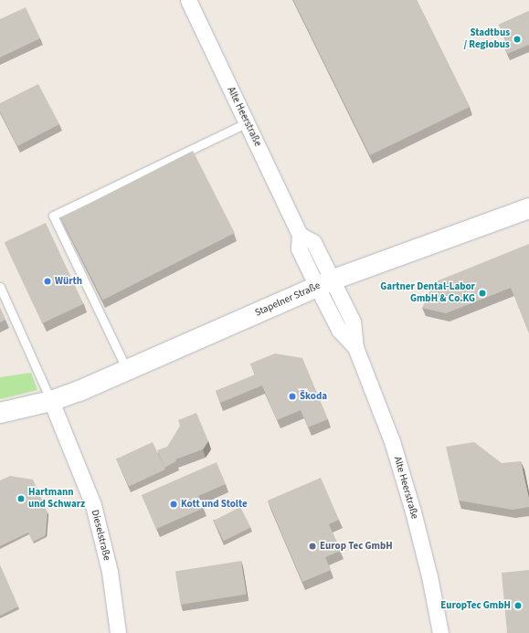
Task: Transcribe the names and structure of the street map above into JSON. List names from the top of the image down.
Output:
{
  "streets": {
    "street": ["Alte Heerstraße", "Stapelner Straße", "Dieselstraße"]
  },
  "crossings": [
    ["Alte Heerstraße", "Stapelner Straße"],
    ["Stapelner Straße", "Dieselstraße"]
  ],
  "places": [
    "Stadtbus / Regiobus",
    "Würth",
    "Gartner Dental-Labor GmbH & Co.KG",
    "Škoda",
    "Hartmann und Schwarz",
    "Kott und Stolte",
    "Europ Tec GmbH",
    "EuropTec GmbH"
  ]
}
